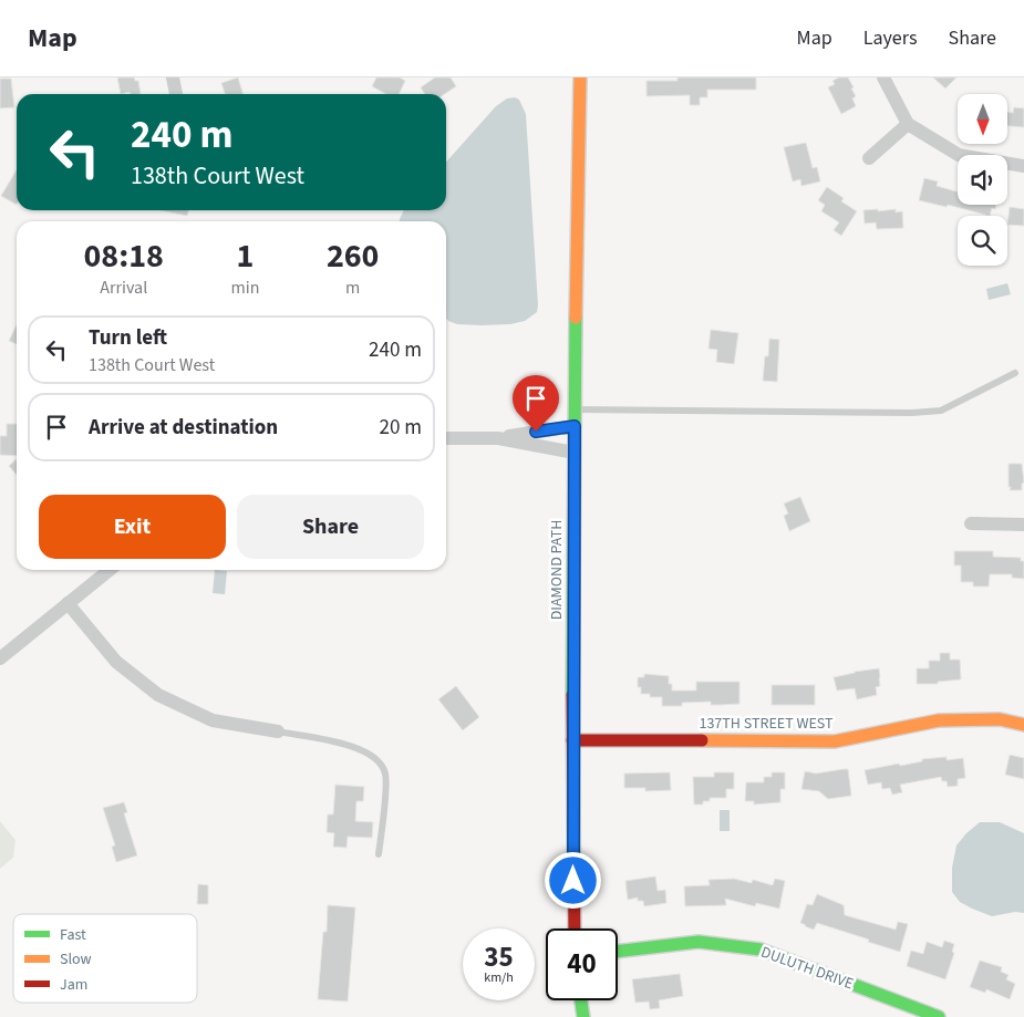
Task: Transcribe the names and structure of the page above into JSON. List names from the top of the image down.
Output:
{
  "streets": {
    "street": ["DIAMOND PATH", "137TH STREET WEST", "DULUTH DRIVE"]
  },
  "crossings": [
    ["DIAMOND PATH", "137TH STREET WEST"]
  ],
  "legend": ["Fast", "Slow", "Jam"],
  "north": "bottom",
  "page": {
    "header": "Map",
    "nav": ["Map", "Layers", "Share"],
    "turn": ["240 m", "138th Court West"],
    "eta": [
      "08:18",
      "Arrival",
      "1",
      "min",
      "260",
      "m"
    ],
    "list": [
      {
        "name": "Turn left",
        "note": "138th Court West",
        "value": "240 m"
      },
      {
        "name": "Arrive at destination",
        "value": "20 m"
      }
    ],
    "buttons": ["Exit", "Share"],
    "speed": "35 km/h",
    "limit": "40"
  }
}
